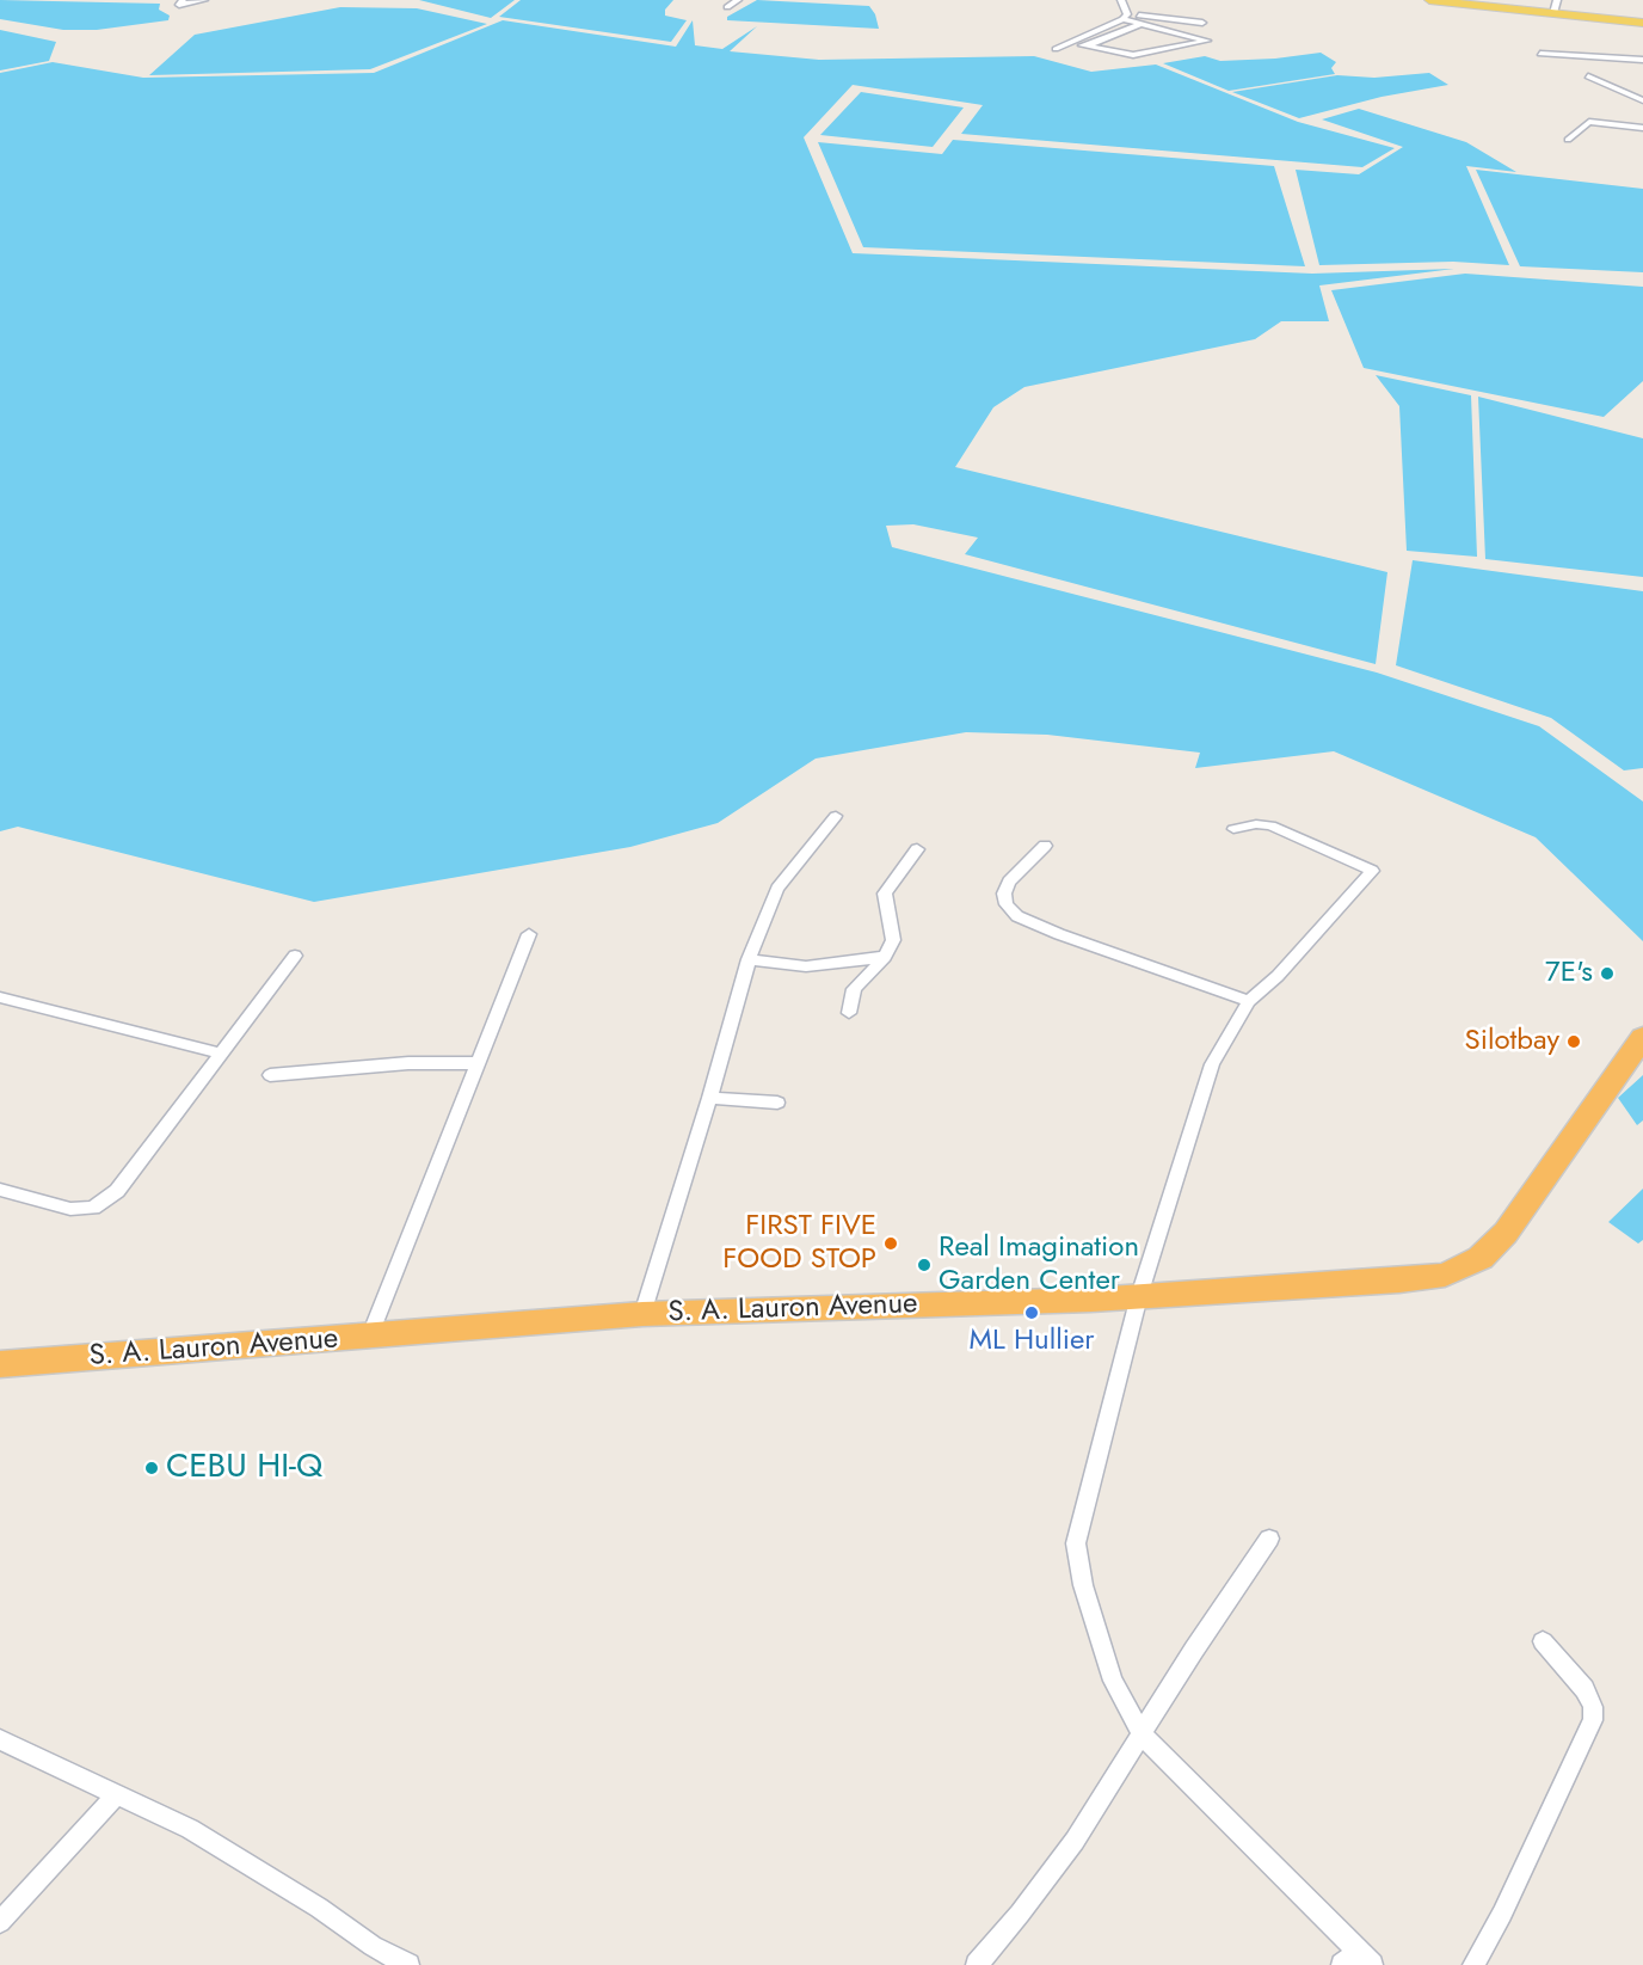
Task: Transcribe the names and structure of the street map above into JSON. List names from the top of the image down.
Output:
{
  "streets": {
    "highway": ["S. A. Lauron Avenue"]
  },
  "places": [
    "7E's",
    "Silotbay",
    "FIRST FIVE FOOD STOP",
    "Real Imagination Garden Center",
    "ML Hullier",
    "CEBU HI-Q"
  ]
}
